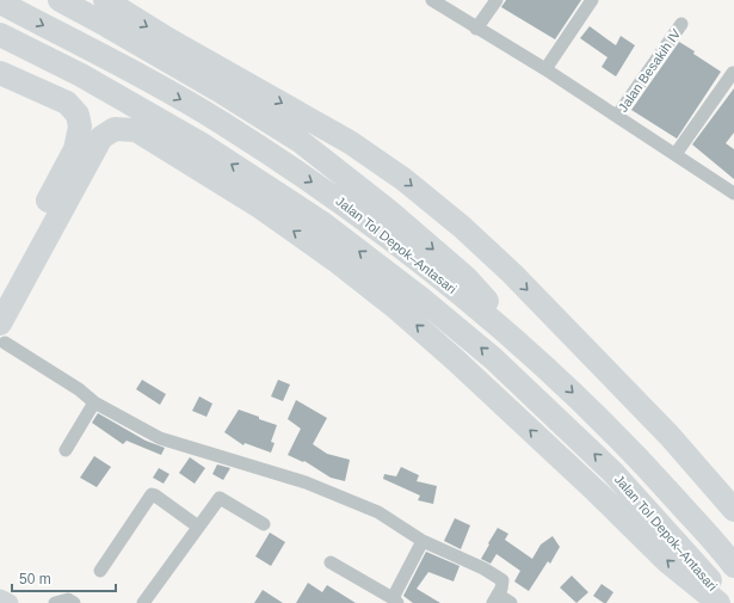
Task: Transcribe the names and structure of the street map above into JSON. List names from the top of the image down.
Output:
{
  "streets": {
    "highway": ["Jalan Tol Depok–Antasari"],
    "street": ["Jalan Besakih IV"]
  },
  "scale_bar": "50 m"
}
